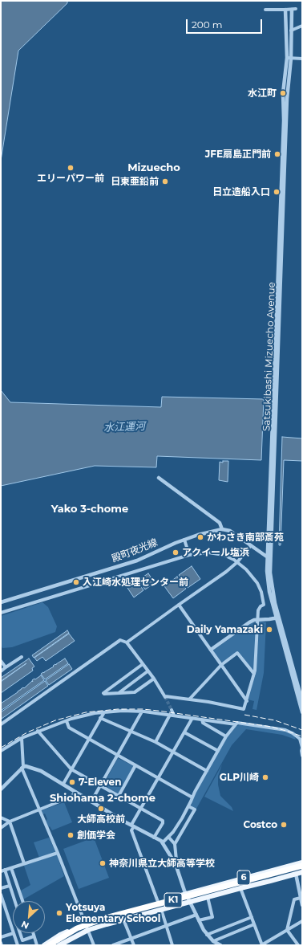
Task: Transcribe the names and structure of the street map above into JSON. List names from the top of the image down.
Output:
{
  "streets": {
    "highway": ["K1"],
    "main road": ["6"],
    "street": ["Satsukibashi Mizuecho Avenue", "殿町夜光線"]
  },
  "districts": ["Mizuecho", "Yako 3-chome", "Shiohama 2-chome"],
  "water": ["水江運河"],
  "places": [
    "水江町",
    "JFE扇島正門前",
    "エリーパワー前",
    "日東亜鉛前",
    "日立造船入口",
    "かわさき南部斎苑",
    "アクイール塩浜",
    "入江崎水処理センター前",
    "Daily Yamazaki",
    "GLP川崎",
    "7-Eleven",
    "大師高校前",
    "Costco",
    "創価学会",
    "神奈川県立大師高等学校",
    "Yotsuya Elementary School"
  ],
  "scale_bar": "200 m",
  "north": "bottom left"
}
